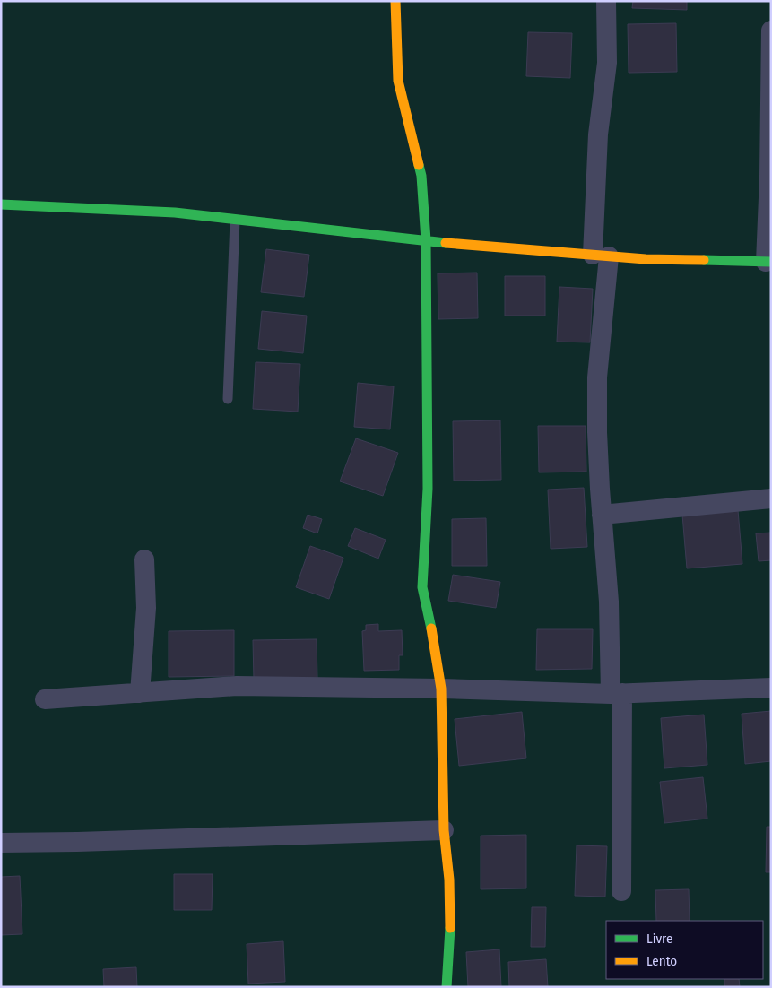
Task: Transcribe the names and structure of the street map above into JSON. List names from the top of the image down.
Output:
{
  "legend": ["Livre", "Lento"]
}
